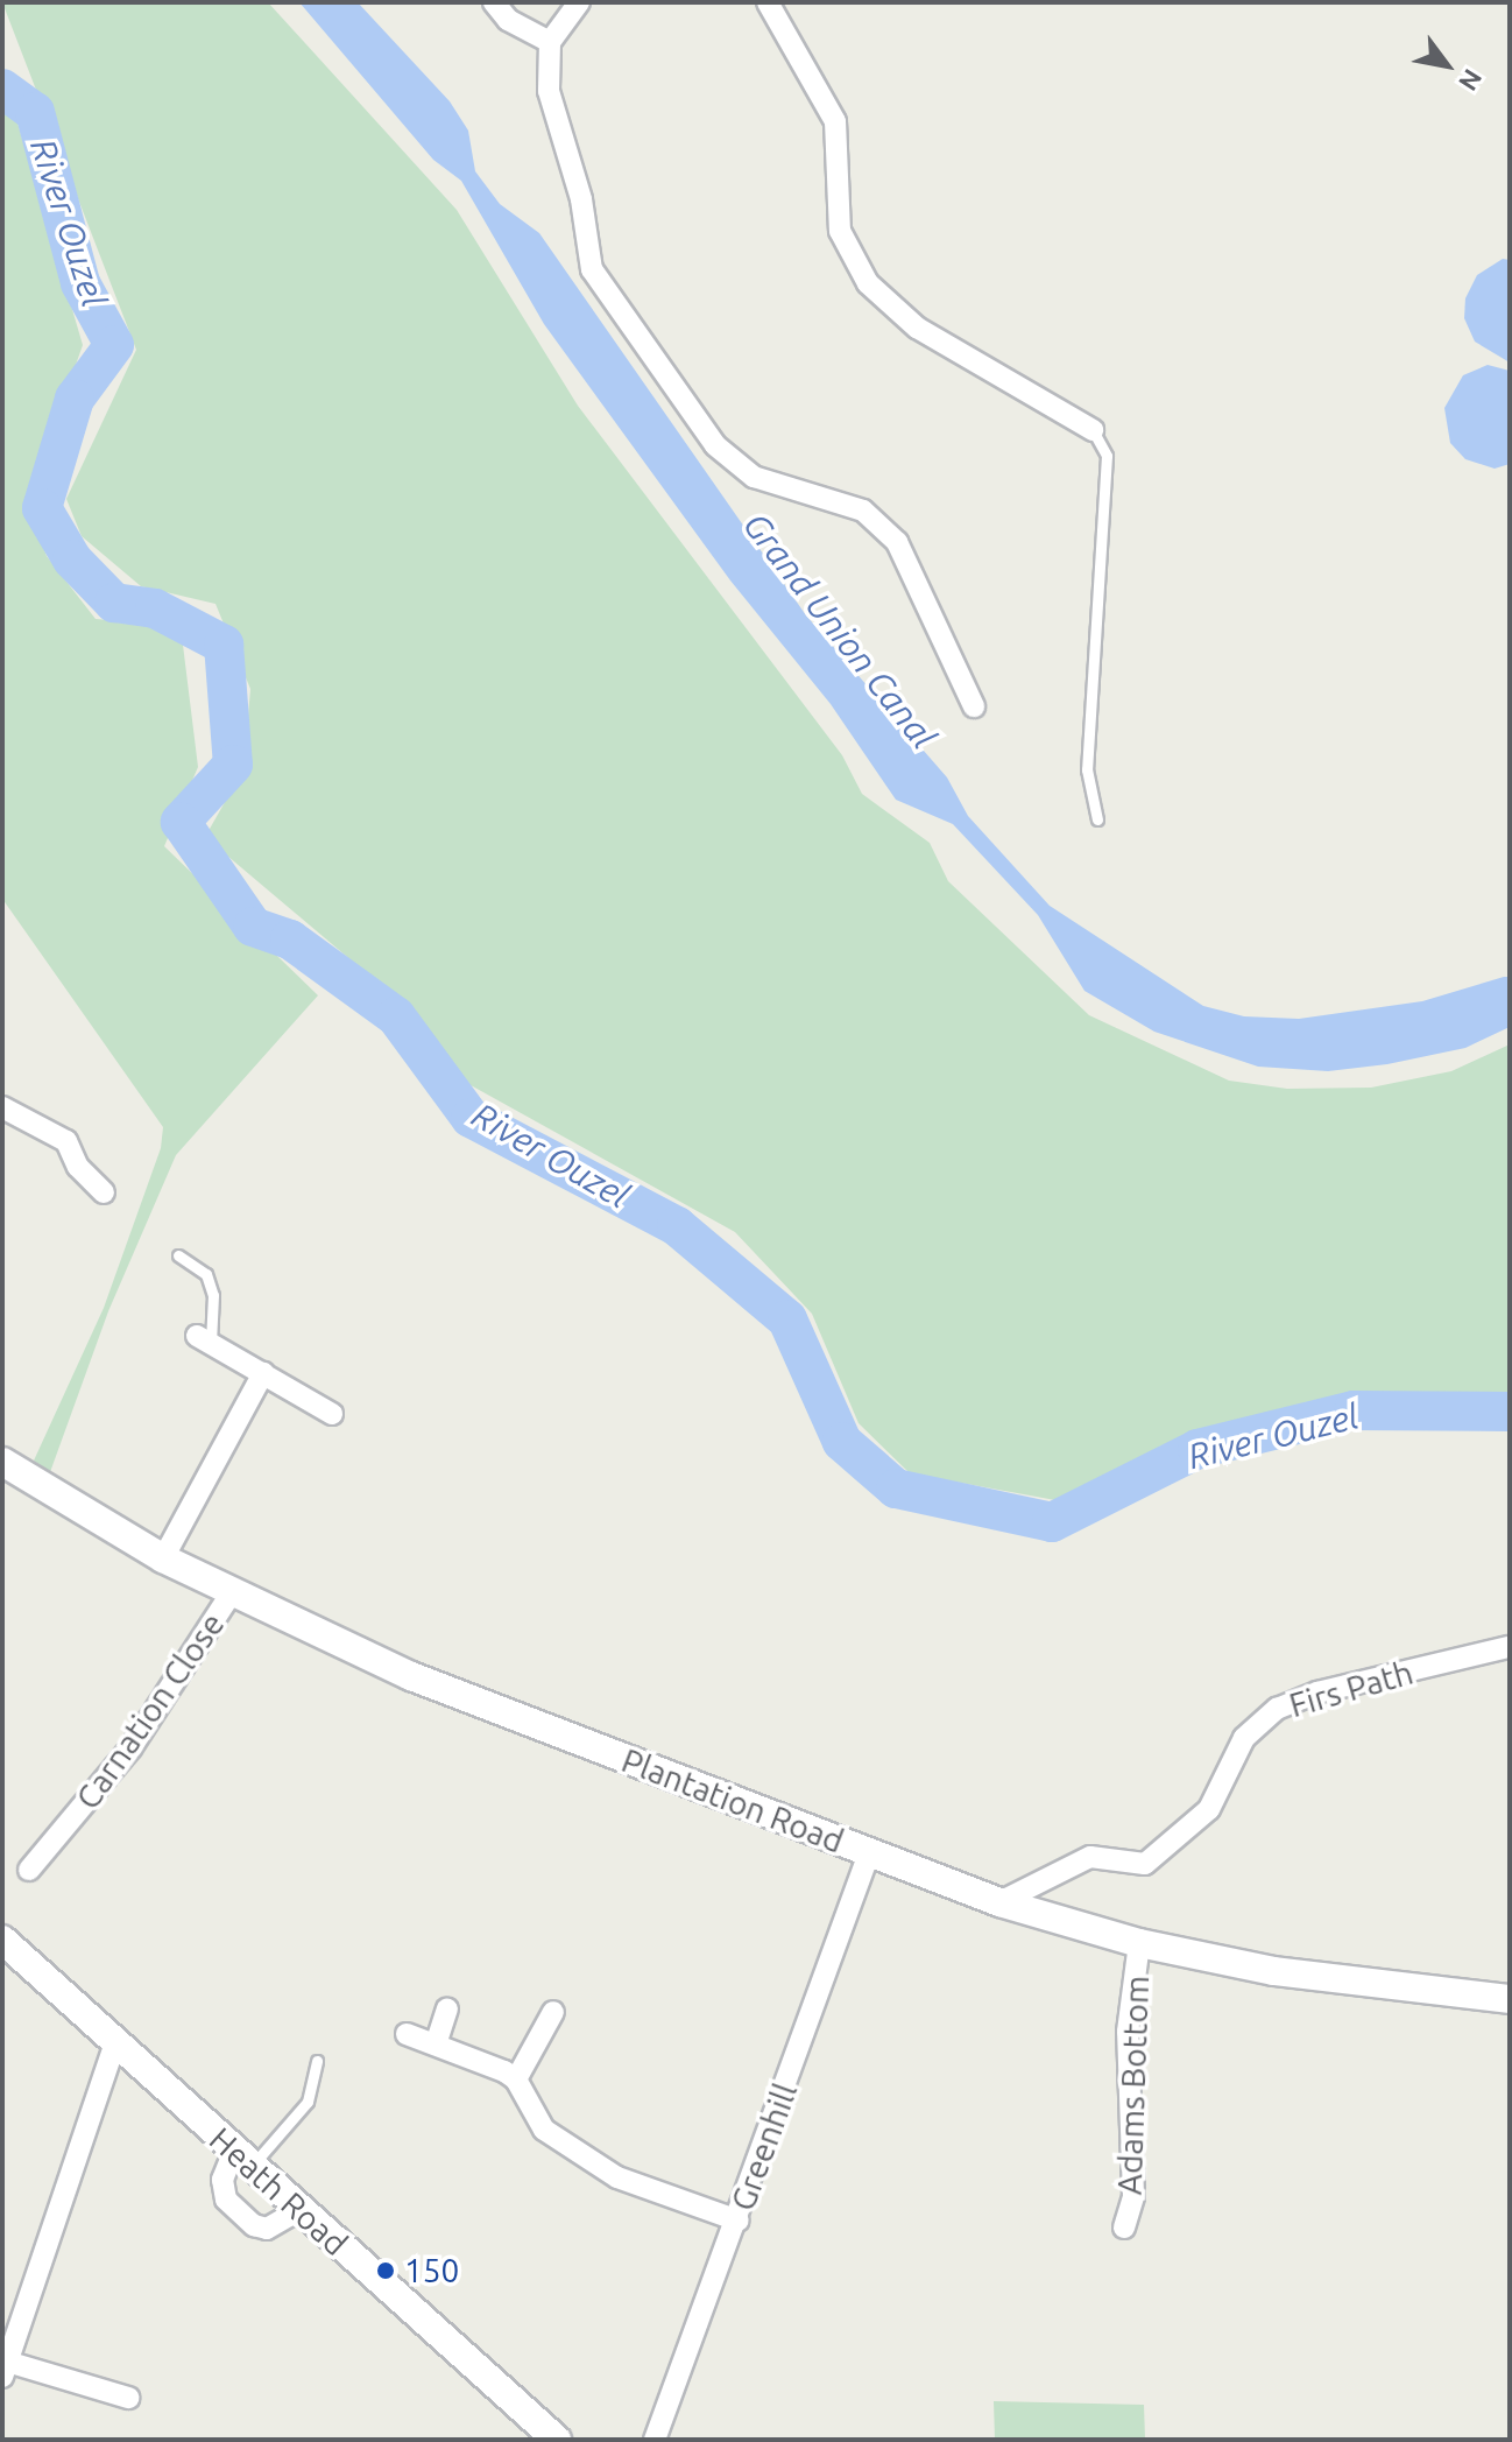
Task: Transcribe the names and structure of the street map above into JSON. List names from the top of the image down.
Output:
{
  "streets": {
    "street": [
      "Firs Path",
      "Carnation Close",
      "Plantation Road",
      "Adams Bottom",
      "Greenhill",
      "Heath Road"
    ]
  },
  "crossings": [
    ["Firs Path", "Plantation Road"],
    ["Carnation Close", "Plantation Road"],
    ["Plantation Road", "Adams Bottom"],
    ["Plantation Road", "Greenhill"]
  ],
  "water": ["River Ouzel", "Grand Union Canal"],
  "places": ["150"],
  "north": "bottom right"
}
